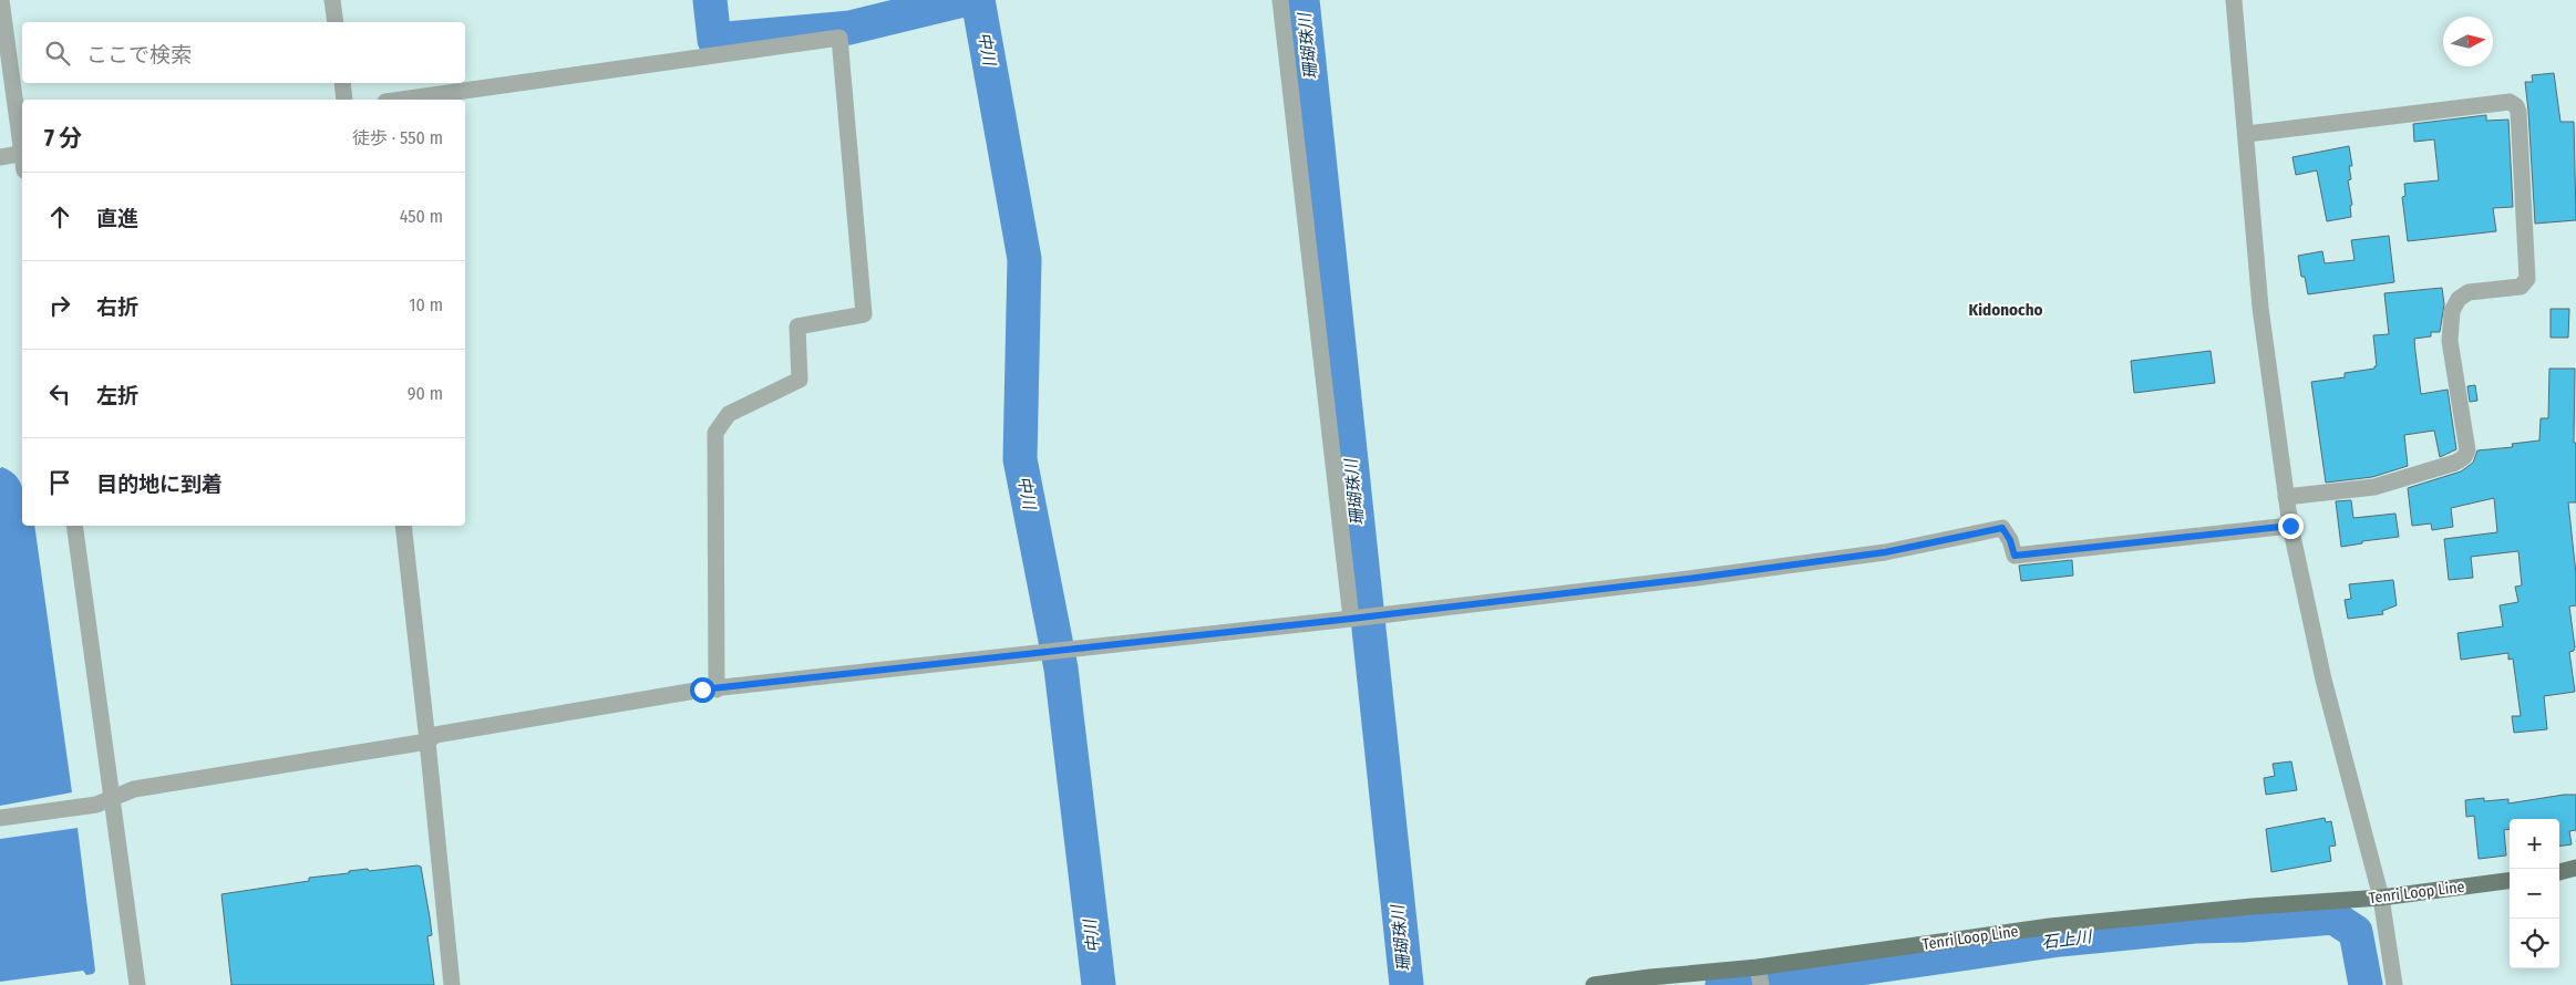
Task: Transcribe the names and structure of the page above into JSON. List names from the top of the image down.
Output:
{
  "streets": {
    "main road": ["Tenri Loop Line"]
  },
  "districts": ["Kidonocho"],
  "water": ["珊瑚珠川", "中川", "石上川"],
  "north": "right",
  "page": {
    "search": "ここで検索",
    "heading": ["7 分", "徒歩 · 550 m"],
    "list": [
      ["直進", "450 m"],
      ["右折", "10 m"],
      ["左折", "90 m"],
      "目的地に到着"
    ],
    "map_buttons": ["+", "−"]
  }
}
